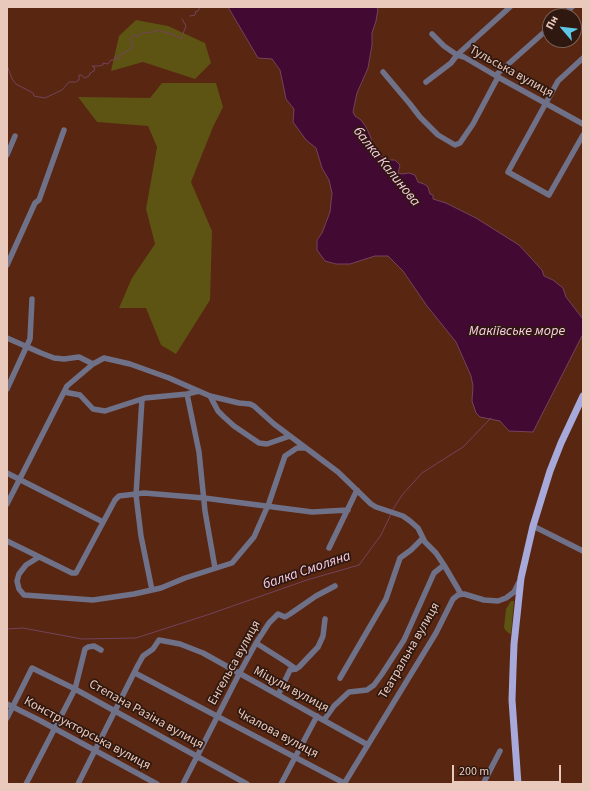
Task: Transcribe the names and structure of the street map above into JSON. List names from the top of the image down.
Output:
{
  "streets": {
    "street": [
      "Тульська вулиця",
      "Театральна вулиця",
      "Енгельса вулиця",
      "Міцули вулиця",
      "Степана Разіна вулиця",
      "Конструкторська вулиця",
      "Чкалова вулиця"
    ]
  },
  "crossings": [
    ["Театральна вулиця", "Міцули вулиця"],
    ["Театральна вулиця", "Чкалова вулиця"],
    ["Енгельса вулиця", "Міцули вулиця"],
    ["Енгельса вулиця", "Степана Разіна вулиця"],
    ["Енгельса вулиця", "Чкалова вулиця"],
    ["Міцули вулиця", "Чкалова вулиця"],
    ["Степана Разіна вулиця", "Конструкторська вулиця"]
  ],
  "water": ["балка Калинова", "Макіївське море", "балка Смоляна"],
  "scale_bar": "200 m",
  "north": "top left"
}
